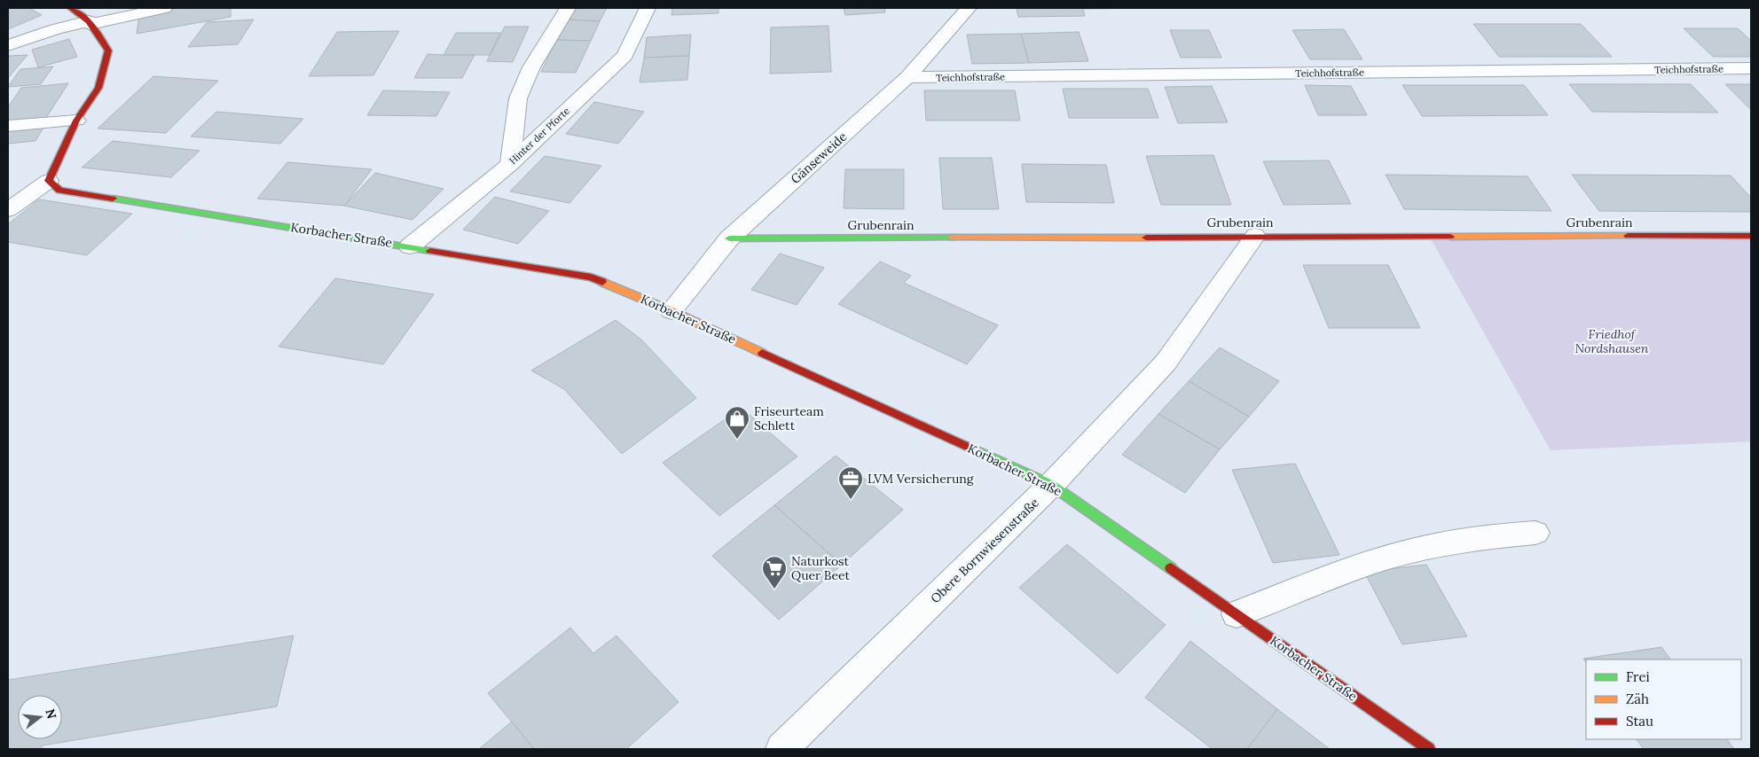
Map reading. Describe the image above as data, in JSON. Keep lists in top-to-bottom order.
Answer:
{
  "streets": {
    "street": [
      "Teichhofstraße",
      "Hinter der Pforte",
      "Gänseweide",
      "Grubenrain",
      "Korbacher Straße",
      "Obere Bornwiesenstraße"
    ]
  },
  "crossings": [
    ["Teichhofstraße", "Gänseweide"],
    ["Hinter der Pforte", "Korbacher Straße"],
    ["Gänseweide", "Grubenrain"],
    ["Gänseweide", "Korbacher Straße"],
    ["Grubenrain", "Obere Bornwiesenstraße"],
    ["Korbacher Straße", "Obere Bornwiesenstraße"]
  ],
  "parks": ["Friedhof Nordshausen"],
  "places": {
    "shop": ["Friseurteam Schlett"],
    "office": ["LVM Versicherung"],
    "supermarket": ["Naturkost Quer Beet"]
  },
  "legend": ["Frei", "Zäh", "Stau"],
  "north": "right"
}
